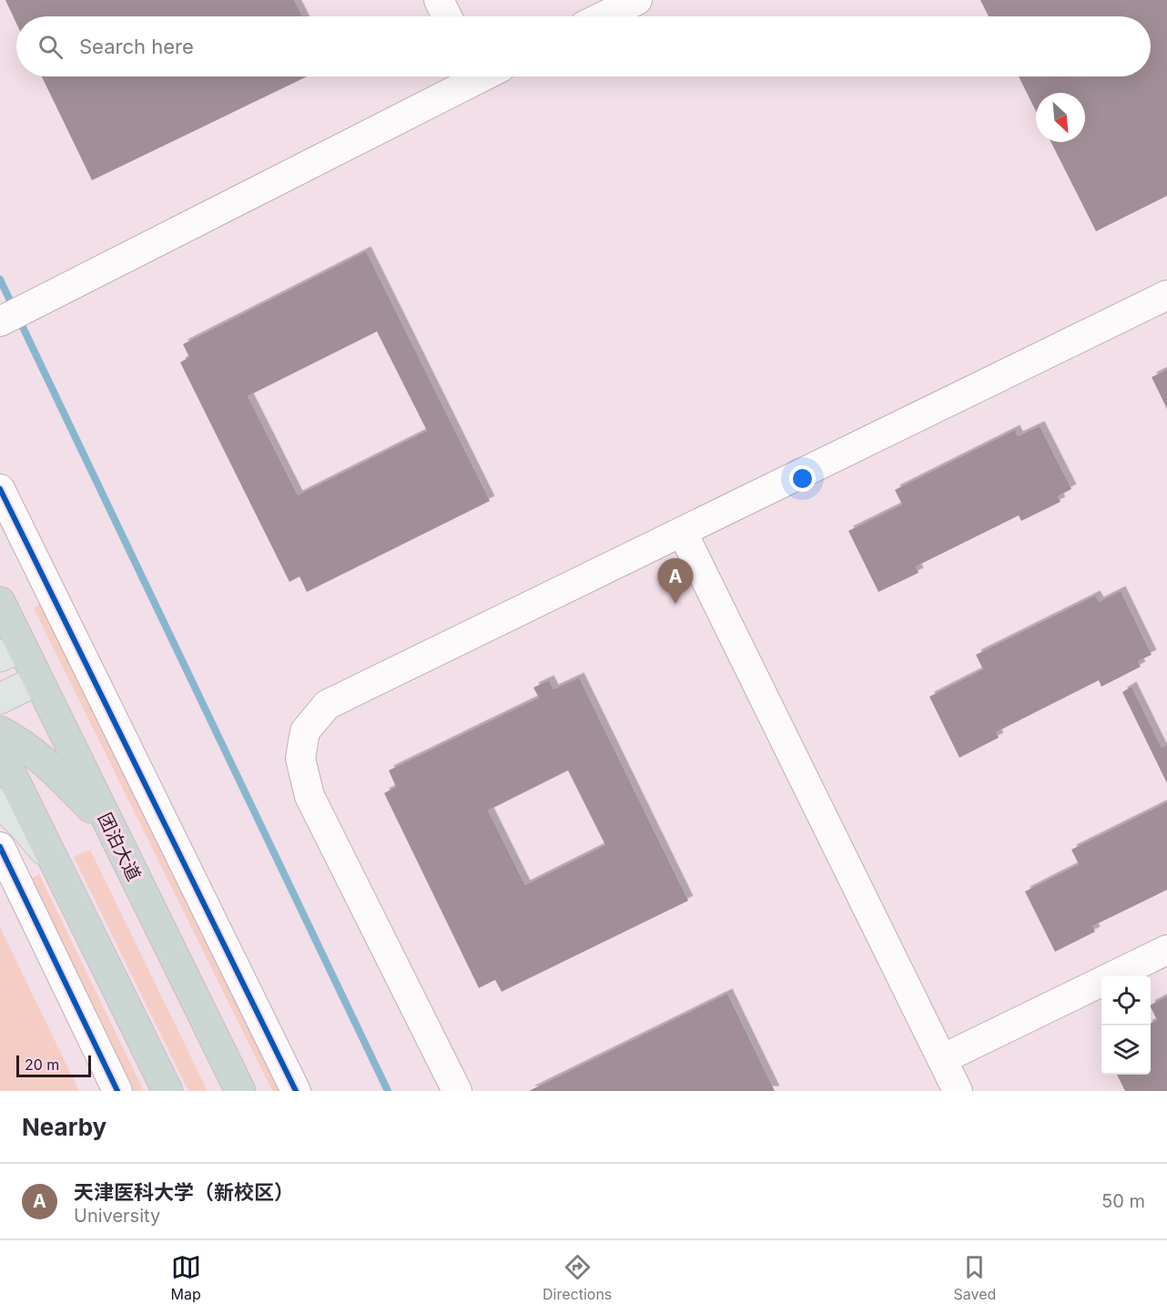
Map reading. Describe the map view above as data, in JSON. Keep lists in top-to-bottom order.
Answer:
{
  "streets": {
    "highway": ["团泊大道"]
  },
  "scale_bar": "20 m",
  "north": "bottom right",
  "page": {
    "search": "Search here",
    "pins": "A",
    "scale": "20 m",
    "heading": "Nearby",
    "list": [
      {
        "mark": "A",
        "name": "天津医科大学（新校区）",
        "note": "University",
        "value": "50 m"
      }
    ],
    "nav": ["Map", "Directions", "Saved"]
  }
}
